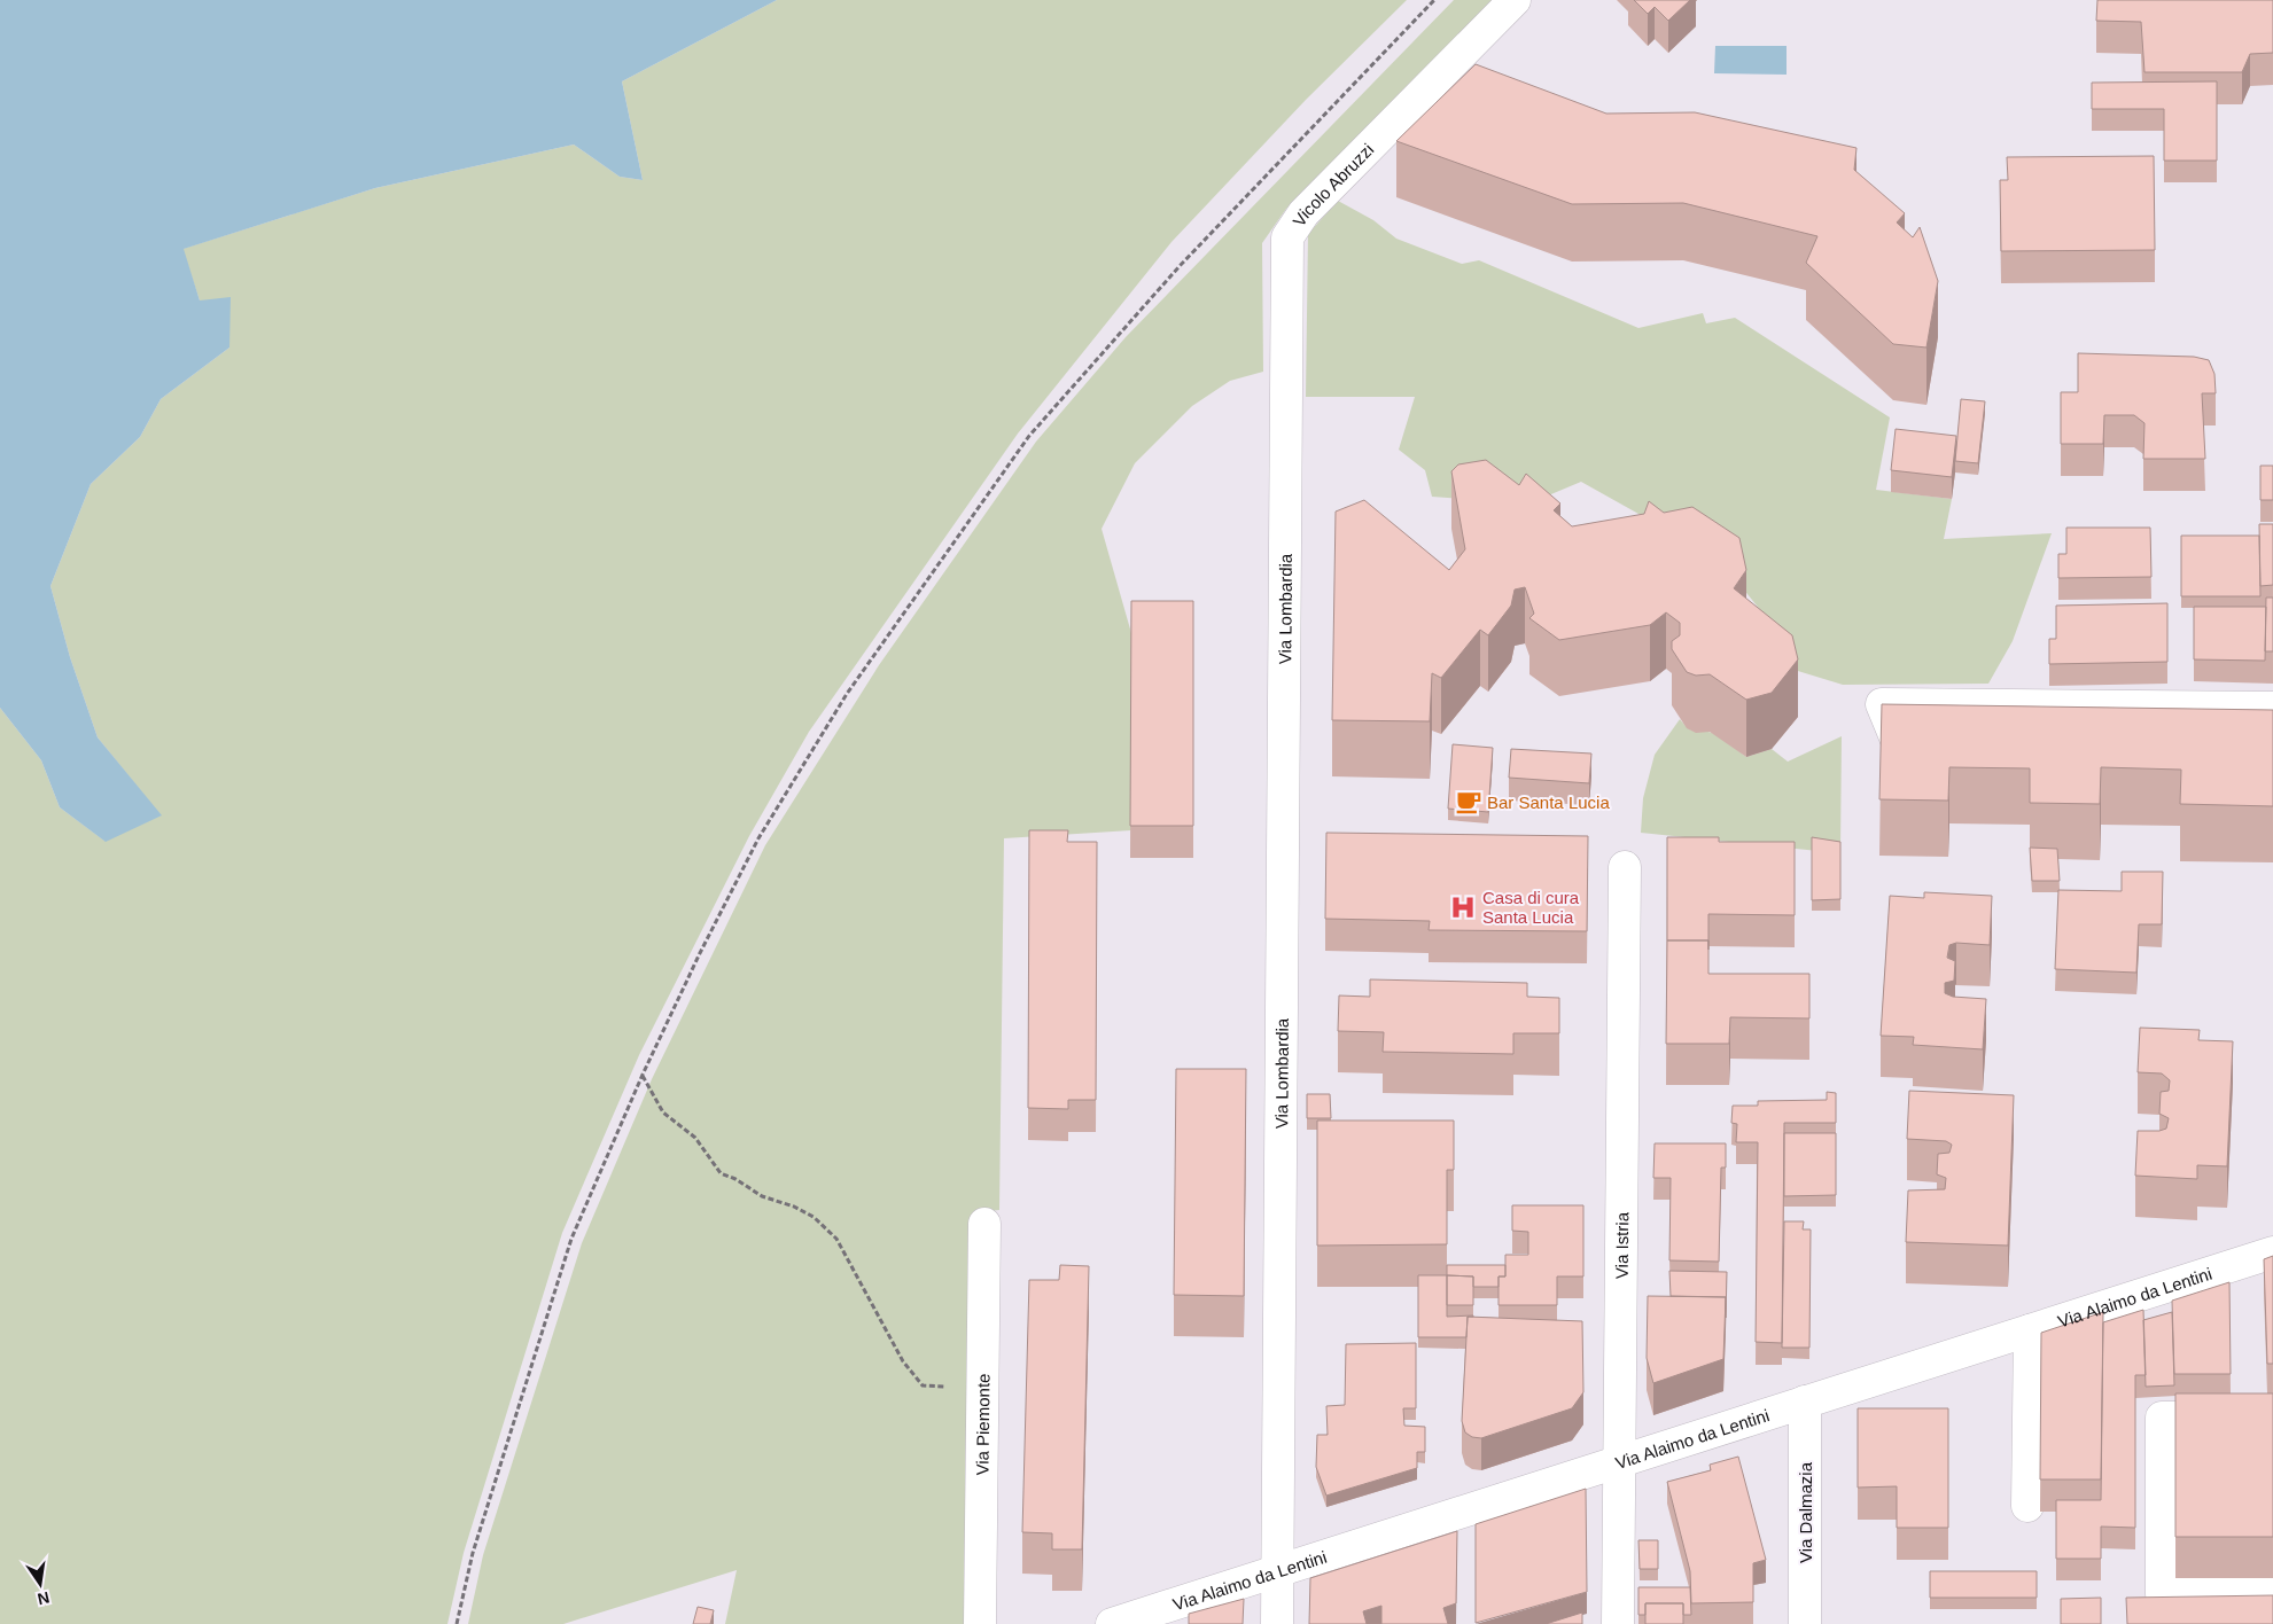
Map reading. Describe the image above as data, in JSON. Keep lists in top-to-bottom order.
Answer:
{
  "streets": {
    "street": [
      "Vicolo Abruzzi",
      "Via Lombardia",
      "Via Istria",
      "Via Alaimo da Lentini",
      "Via Piemonte",
      "Via Dalmazia"
    ]
  },
  "crossings": [
    ["Vicolo Abruzzi", "Via Lombardia"],
    ["Via Lombardia", "Via Alaimo da Lentini"],
    ["Via Istria", "Via Alaimo da Lentini"],
    ["Via Alaimo da Lentini", "Via Dalmazia"]
  ],
  "places": {
    "cafe": ["Bar Santa Lucia"],
    "hospital": ["Casa di cura Santa Lucia"]
  },
  "north": "bottom"
}
